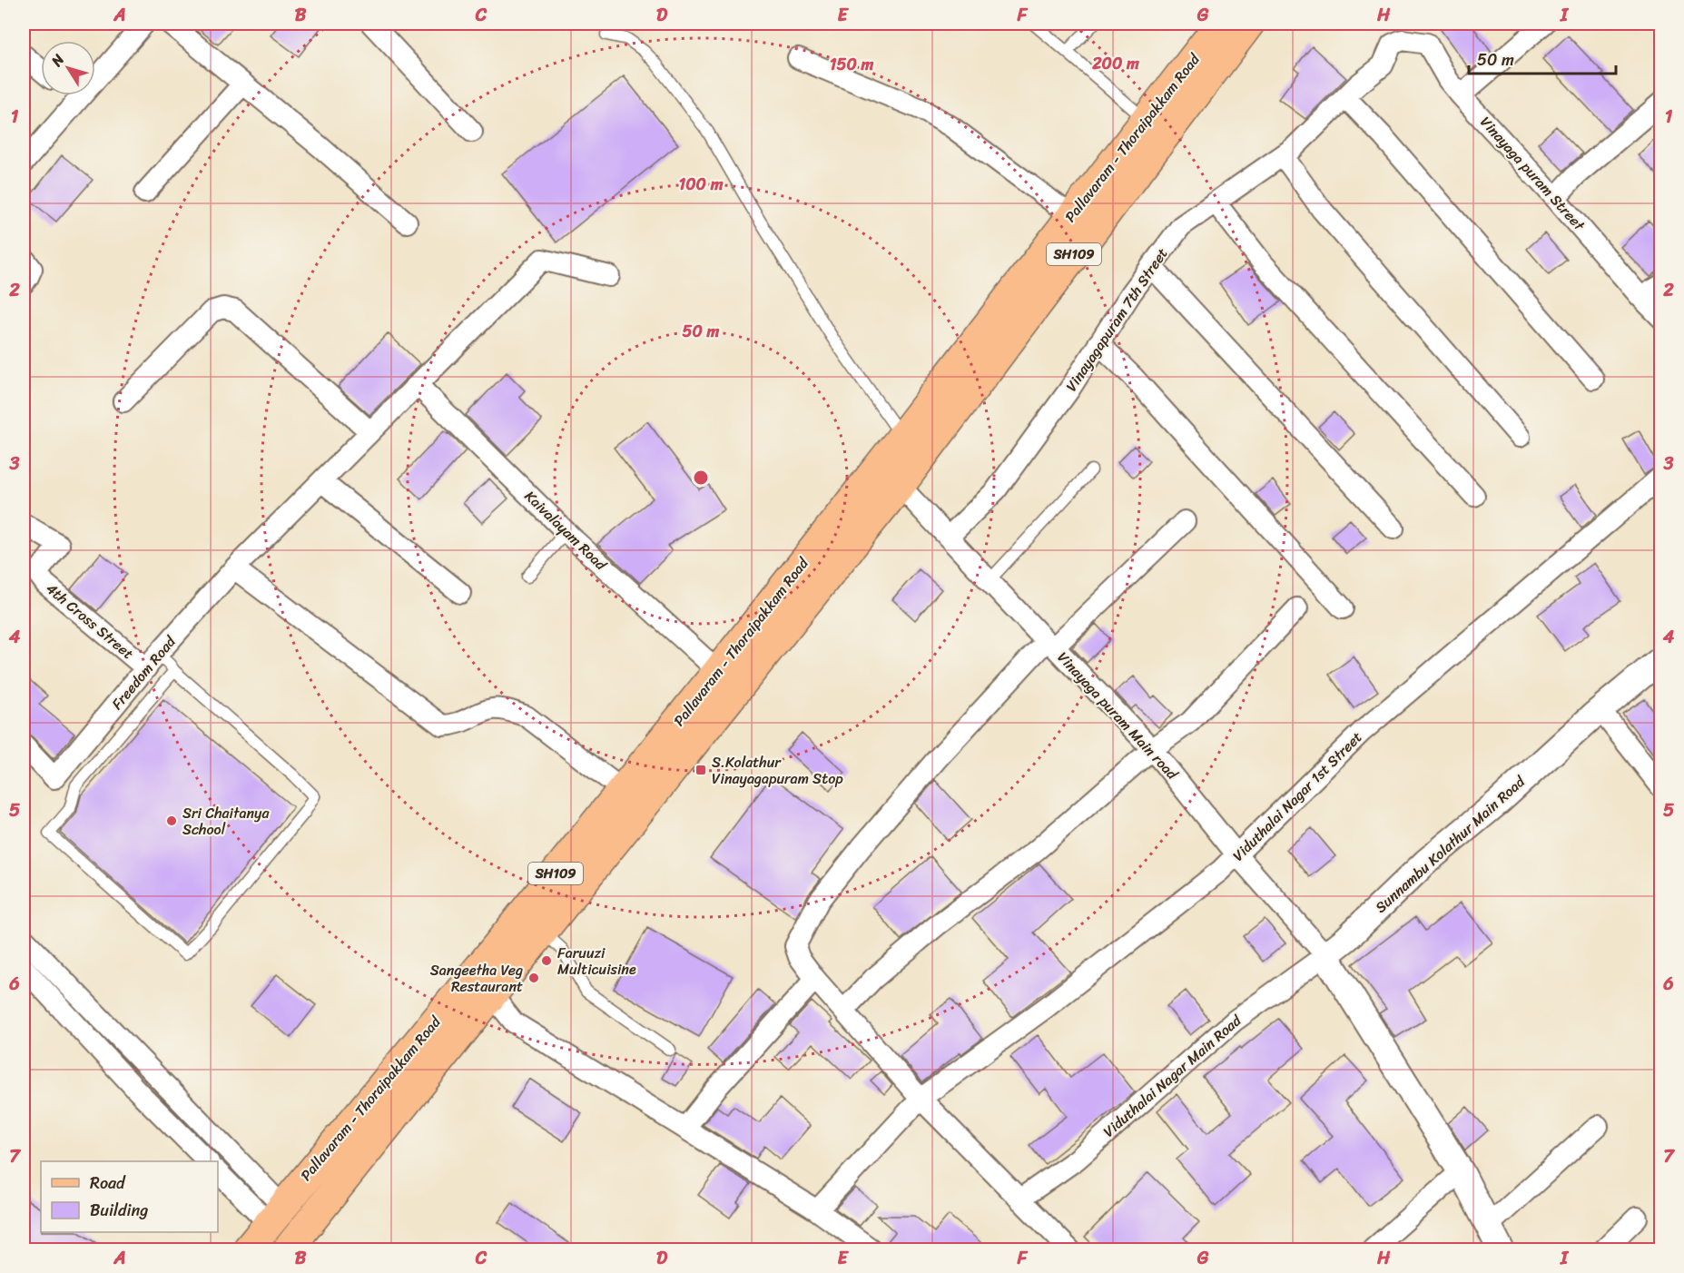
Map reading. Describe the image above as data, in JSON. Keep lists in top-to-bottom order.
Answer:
{
  "streets": {
    "main road": ["Pallavaram - Thoraipakkam Road", "SH109"],
    "street": [
      "Vinayaga puram Street",
      "Vinayagapuram 7th Street",
      "Kaivalayam Road",
      "4th Cross Street",
      "Freedom Road",
      "Vinayaga puram Main road",
      "Viduthalai Nagar 1st Street",
      "Sunnambu Kolathur Main Road",
      "Viduthalai Nagar Main Road"
    ]
  },
  "crossings": [
    ["Pallavaram - Thoraipakkam Road", "Kaivalayam Road"],
    ["Pallavaram - Thoraipakkam Road", "Vinayaga puram Main road"],
    ["Vinayaga puram Street", "Vinayagapuram 7th Street"],
    ["Vinayagapuram 7th Street", "Vinayaga puram Main road"],
    ["Kaivalayam Road", "Freedom Road"],
    ["4th Cross Street", "Freedom Road"],
    ["Vinayaga puram Main road", "Viduthalai Nagar 1st Street"],
    ["Vinayaga puram Main road", "Sunnambu Kolathur Main Road"],
    ["Vinayaga puram Main road", "Viduthalai Nagar Main Road"],
    ["Sunnambu Kolathur Main Road", "Viduthalai Nagar Main Road"]
  ],
  "places": {
    "transit": ["S.Kolathur Vinayagapuram Stop"],
    "other": ["Sri Chaitanya School", "Faruuzi Multicuisine", "Sangeetha Veg Restaurant"]
  },
  "legend": ["Road", "Building"],
  "scale_bar": "50 m",
  "north": "top left",
  "grid": {
    "columns": [
      "A",
      "B",
      "C",
      "D",
      "E",
      "F",
      "G",
      "H",
      "I"
    ],
    "rows": [
      "1",
      "2",
      "3",
      "4",
      "5",
      "6",
      "7"
    ]
  },
  "rings": [
    "200 m",
    "150 m",
    "100 m",
    "50 m"
  ]
}
